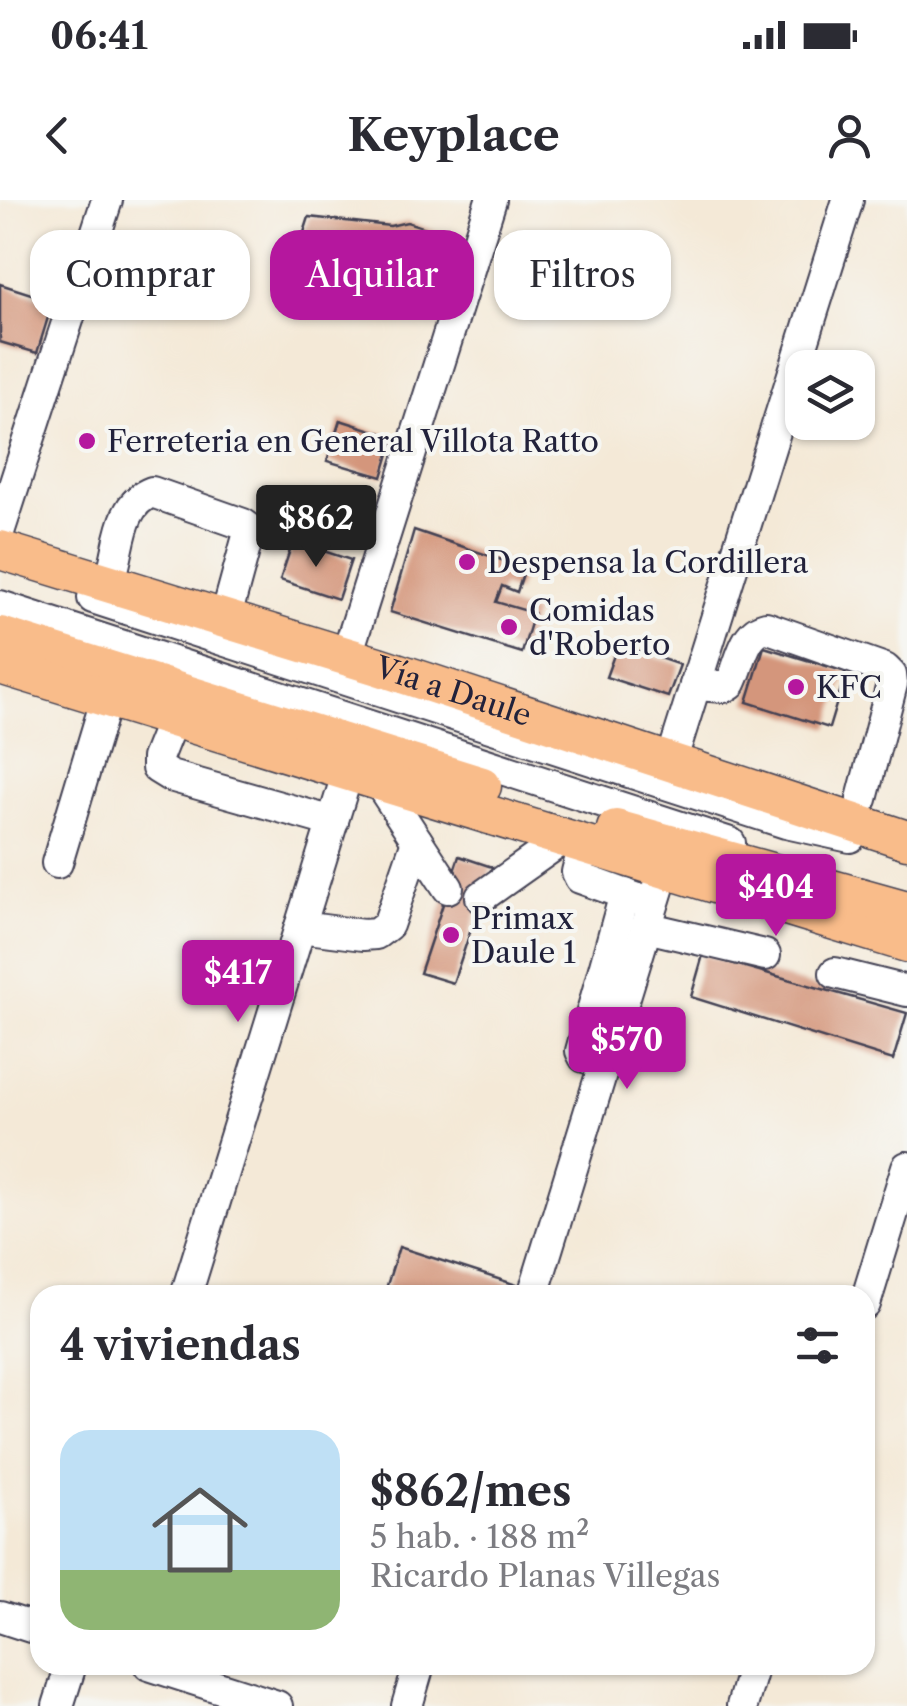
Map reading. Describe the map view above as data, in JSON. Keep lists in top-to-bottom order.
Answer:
{
  "streets": {
    "main road": ["Vía a Daule"]
  },
  "places": [
    "Ferreteria en General Villota Ratto",
    "Despensa la Cordillera",
    "Comidas d'Roberto",
    "KFC",
    "Primax Daule 1"
  ],
  "page": {
    "status": "06:41",
    "header": "Keyplace",
    "chip": ["Comprar", "Alquilar", "Filtros"],
    "price": [
      "$862",
      "$404",
      "$417",
      "$570"
    ],
    "heading": "4 viviendas",
    "list": [
      {
        "name": "$862/mes",
        "note": "5 hab. · 188 m² · Ricardo Planas Villegas"
      }
    ]
  }
}
